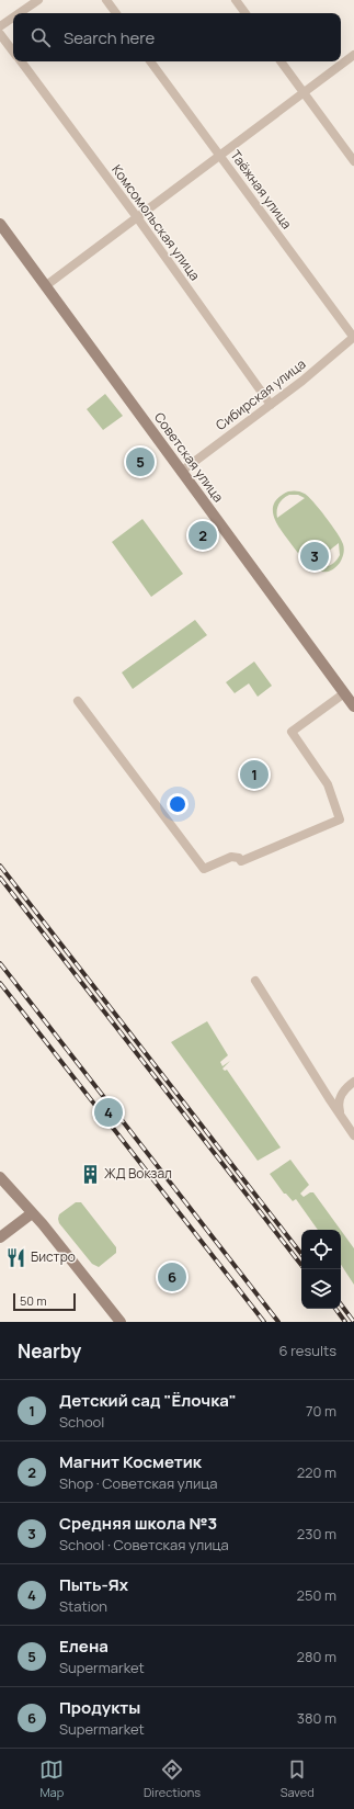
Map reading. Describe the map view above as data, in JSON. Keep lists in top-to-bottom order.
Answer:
{
  "streets": {
    "street": [
      "Таёжная улица",
      "Комсомольская улица",
      "Сибирская улица",
      "Советская улица"
    ]
  },
  "crossings": [
    ["Таёжная улица", "Сибирская улица"],
    ["Комсомольская улица", "Сибирская улица"],
    ["Сибирская улица", "Советская улица"]
  ],
  "places": {
    "building": ["ЖД Вокзал"],
    "restaurant": ["Бистро"]
  },
  "scale_bar": "50 m",
  "page": {
    "search": "Search here",
    "pins": [
      "5",
      "2",
      "3",
      "1",
      "4",
      "6"
    ],
    "scale": "50 m",
    "heading": ["Nearby", "6 results"],
    "list": [
      {
        "mark": "1",
        "name": "Детский сад \"Ёлочка\"",
        "note": "School",
        "value": "70 m"
      },
      {
        "mark": "2",
        "name": "Магнит Косметик",
        "note": "Shop · Советская улица",
        "value": "220 m"
      },
      {
        "mark": "3",
        "name": "Средняя школа №3",
        "note": "School · Советская улица",
        "value": "230 m"
      },
      {
        "mark": "4",
        "name": "Пыть-Ях",
        "note": "Station",
        "value": "250 m"
      },
      {
        "mark": "5",
        "name": "Елена",
        "note": "Supermarket",
        "value": "280 m"
      },
      {
        "mark": "6",
        "name": "Продукты",
        "note": "Supermarket",
        "value": "380 m"
      }
    ],
    "nav": ["Map", "Directions", "Saved"]
  }
}
